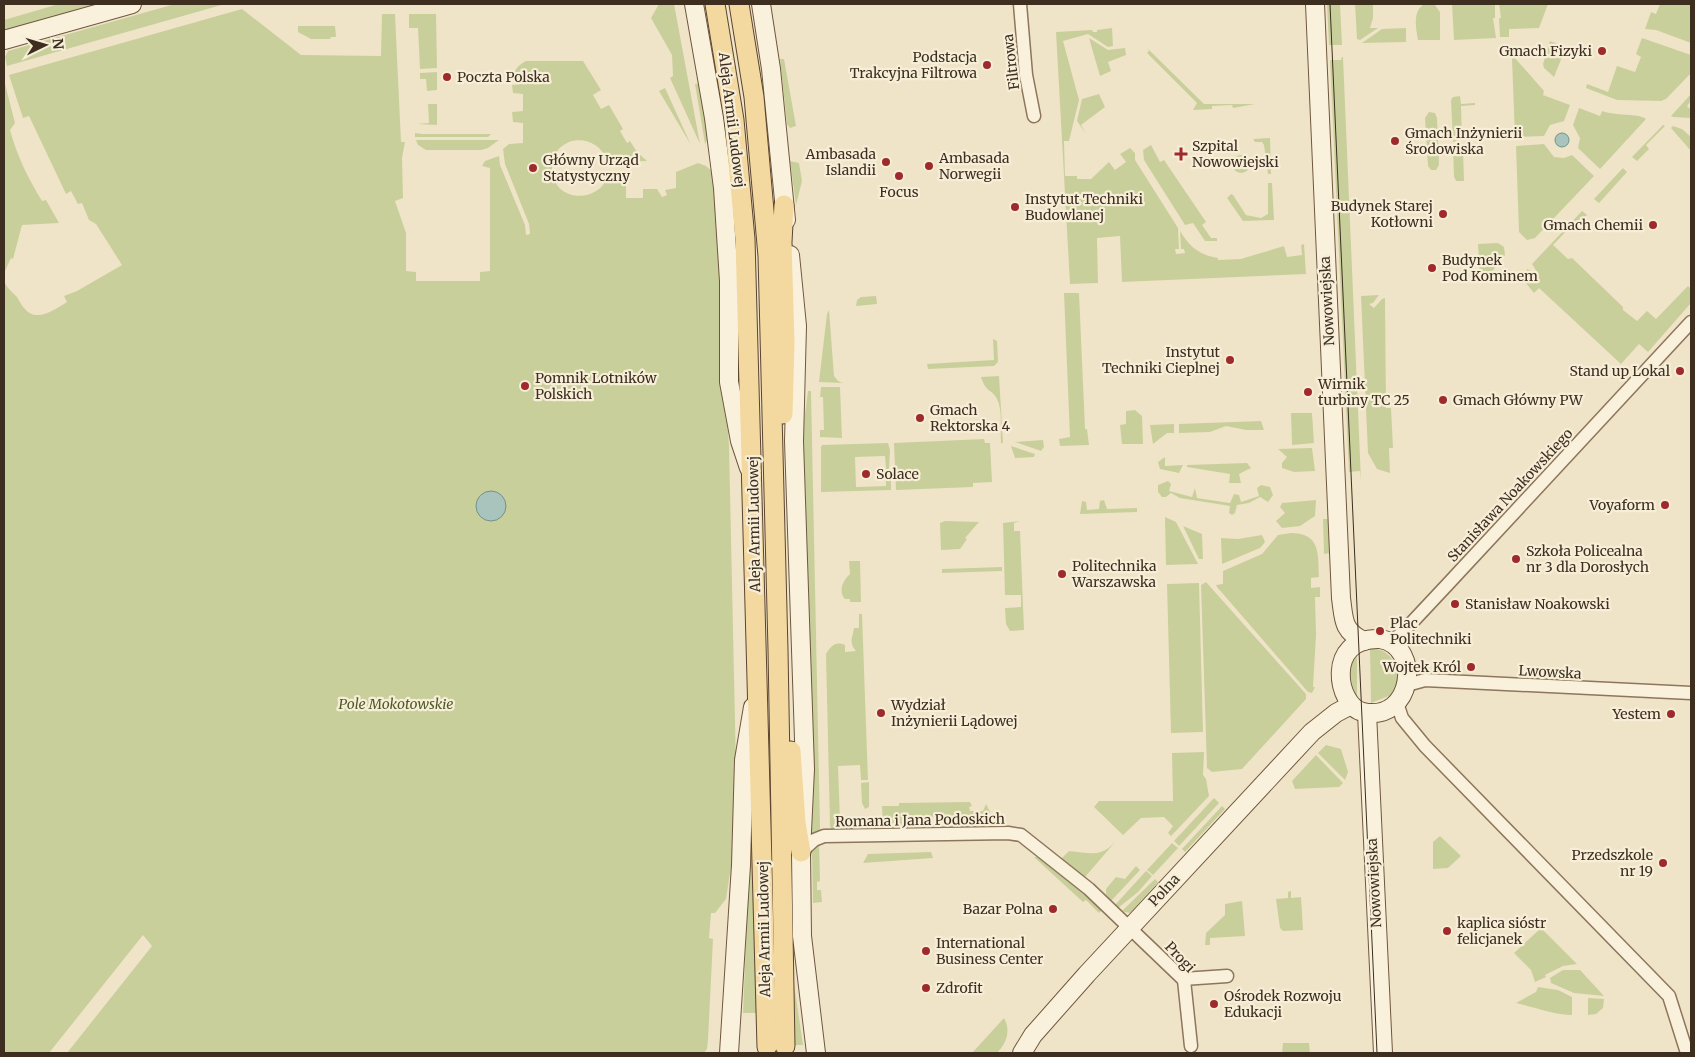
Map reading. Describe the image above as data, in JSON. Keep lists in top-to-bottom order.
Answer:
{
  "streets": {
    "main road": ["Aleja Armii Ludowej", "Nowowiejska", "Polna"],
    "street": [
      "Filtrowa",
      "Stanisława Noakowskiego",
      "Lwowska",
      "Romana i Jana Podoskich",
      "Progi"
    ]
  },
  "crossings": [
    ["Nowowiejska", "Stanisława Noakowskiego"],
    ["Nowowiejska", "Lwowska"],
    ["Nowowiejska", "Polna"],
    ["Stanisława Noakowskiego", "Lwowska"],
    ["Stanisława Noakowskiego", "Polna"],
    ["Lwowska", "Polna"],
    ["Romana i Jana Podoskich", "Polna"],
    ["Romana i Jana Podoskich", "Progi"],
    ["Polna", "Progi"]
  ],
  "parks": ["Pole Mokotowskie"],
  "places": {
    "other": [
      "Gmach Fizyki",
      "Podstacja Trakcyjna Filtrowa",
      "Poczta Polska",
      "Gmach Inżynierii Środowiska",
      "Ambasada Islandii",
      "Ambasada Norwegii",
      "Główny Urząd Statystyczny",
      "Focus",
      "Instytut Techniki Budowlanej",
      "Budynek Starej Kotłowni",
      "Gmach Chemii",
      "Budynek Pod Kominem",
      "Instytut Techniki Cieplnej",
      "Stand up Lokal",
      "Pomnik Lotników Polskich",
      "Wirnik turbiny TC 25",
      "Gmach Główny PW",
      "Gmach Rektorska 4",
      "Solace",
      "Voyaform",
      "Szkoła Policealna nr 3 dla Dorosłych",
      "Politechnika Warszawska",
      "Stanisław Noakowski",
      "Plac Politechniki",
      "Wojtek Król",
      "Wydział Inżynierii Lądowej",
      "Yestem",
      "Przedszkole nr 19",
      "Bazar Polna",
      "kaplica sióstr felicjanek",
      "International Business Center",
      "Zdrofit",
      "Ośrodek Rozwoju Edukacji"
    ],
    "health": ["Szpital Nowowiejski"]
  },
  "north": "right"
}
